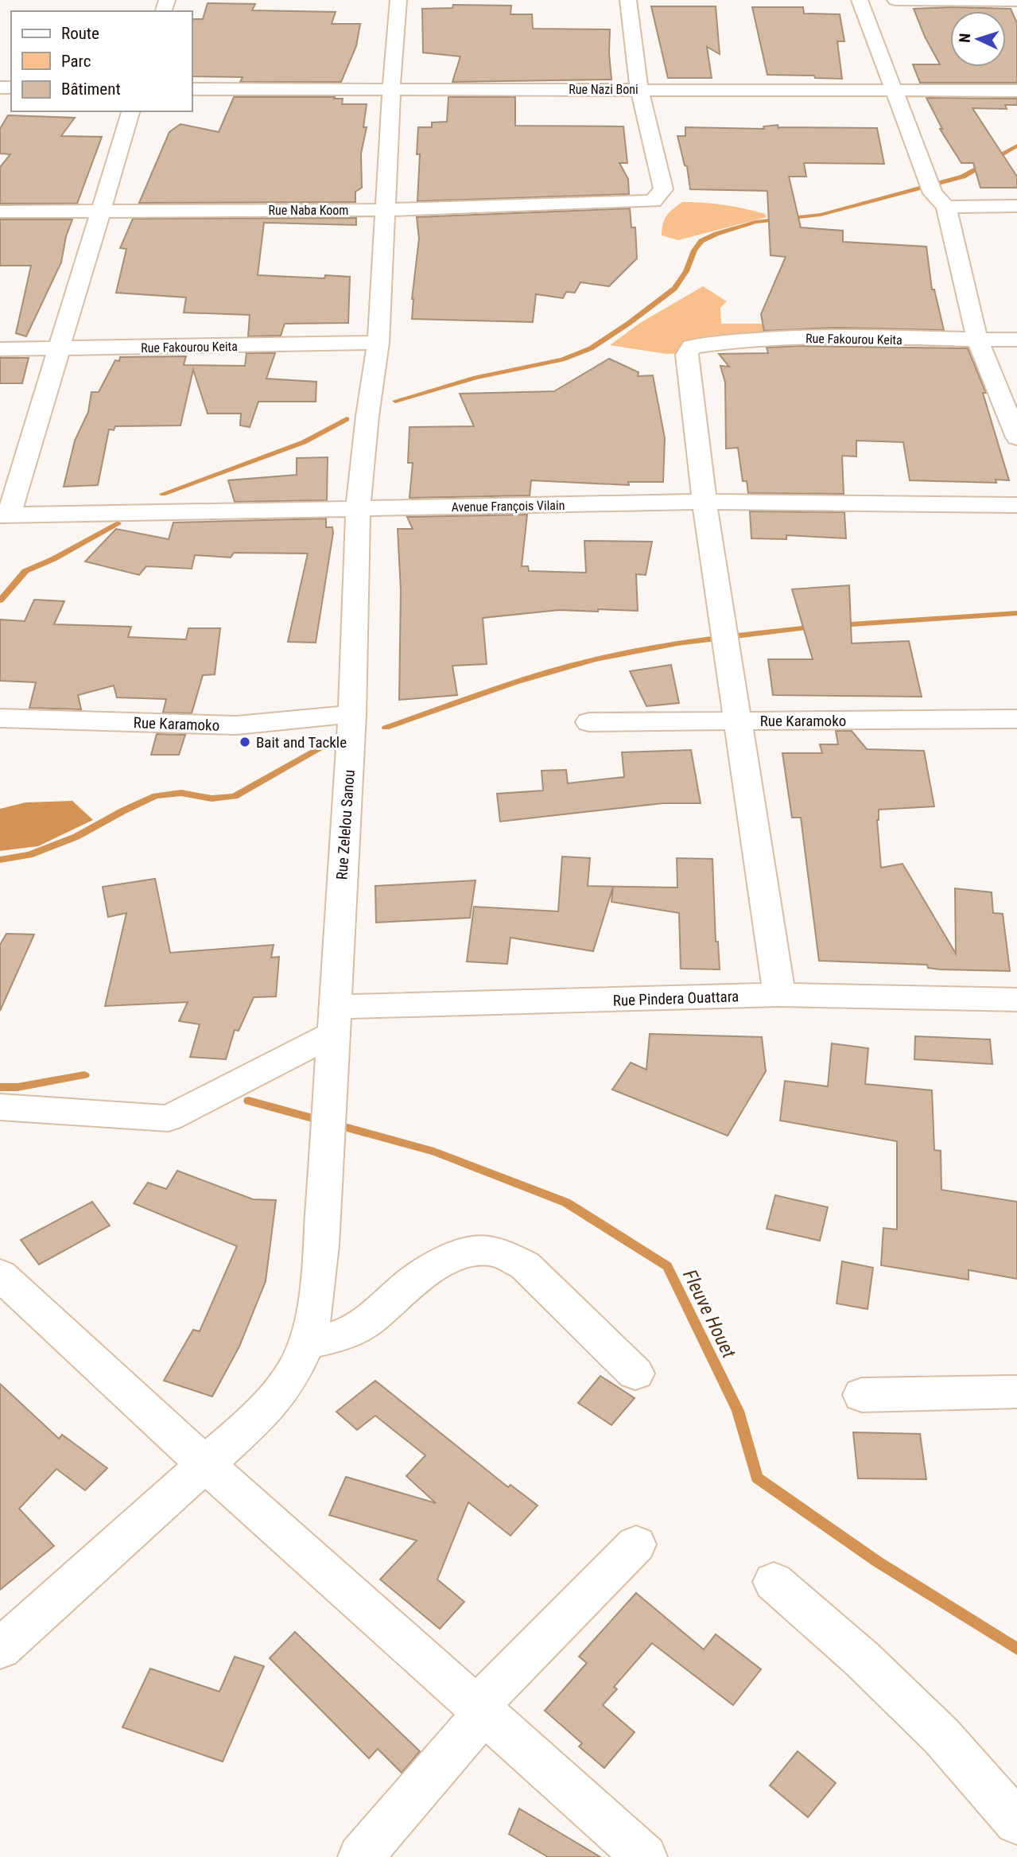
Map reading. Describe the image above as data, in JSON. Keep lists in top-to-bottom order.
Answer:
{
  "streets": {
    "street": [
      "Rue Nazi Boni",
      "Rue Naba Koom",
      "Rue Fakourou Keita",
      "Avenue François Vilain",
      "Rue Karamoko",
      "Rue Zelelou Sanou",
      "Rue Pindera Ouattara"
    ]
  },
  "crossings": [
    ["Rue Nazi Boni", "Rue Naba Koom"],
    ["Rue Nazi Boni", "Rue Zelelou Sanou"],
    ["Rue Naba Koom", "Rue Zelelou Sanou"],
    ["Rue Fakourou Keita", "Avenue François Vilain"],
    ["Rue Fakourou Keita", "Rue Zelelou Sanou"],
    ["Avenue François Vilain", "Rue Zelelou Sanou"],
    ["Rue Karamoko", "Rue Zelelou Sanou"],
    ["Rue Zelelou Sanou", "Rue Pindera Ouattara"]
  ],
  "water": ["Fleuve Houet"],
  "places": ["Bait and Tackle"],
  "legend": ["Route", "Parc", "Bâtiment"],
  "north": "left"
}
